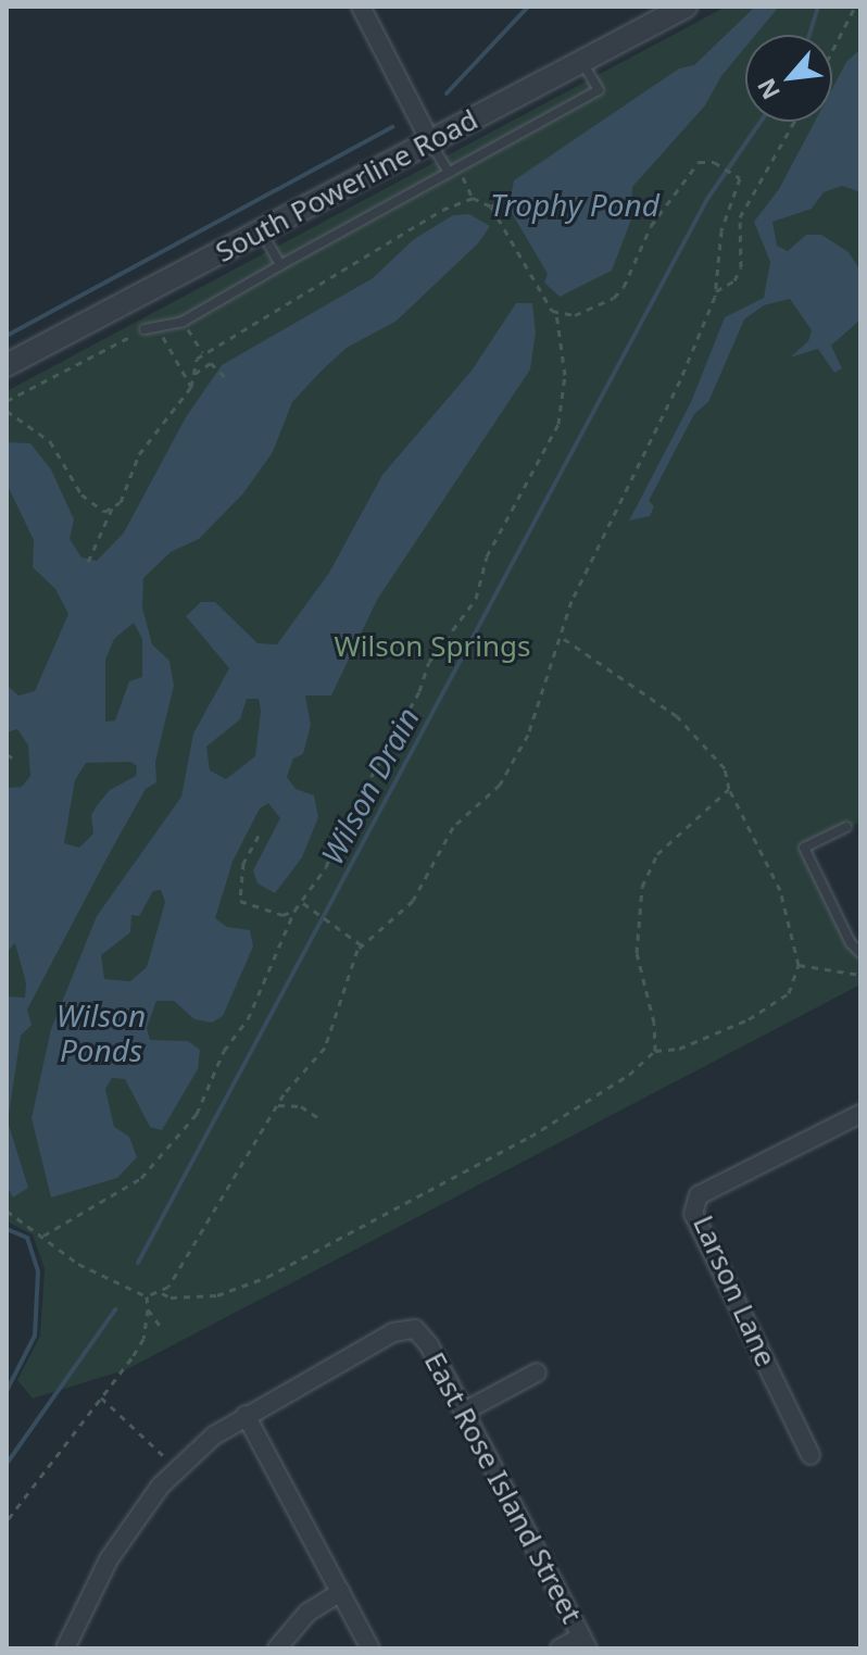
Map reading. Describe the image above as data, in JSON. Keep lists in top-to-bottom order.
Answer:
{
  "streets": {
    "street": ["South Powerline Road", "Larson Lane", "East Rose Island Street"]
  },
  "water": ["Trophy Pond", "Wilson Drain", "Wilson Ponds"],
  "parks": ["Wilson Springs"],
  "north": "bottom left"
}
